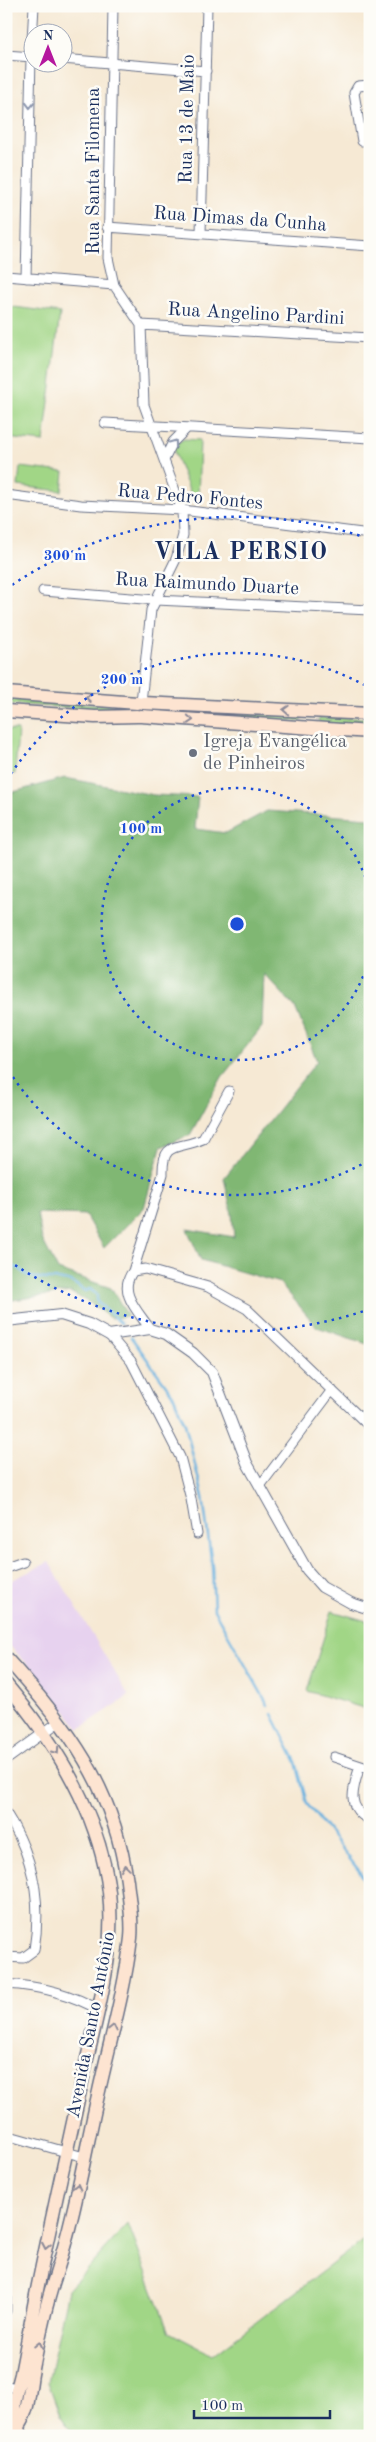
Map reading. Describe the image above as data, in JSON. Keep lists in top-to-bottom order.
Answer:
{
  "streets": {
    "main road": ["Avenida Santo Antônio"],
    "street": [
      "Rua 13 de Maio",
      "Rua Santa Filomena",
      "Rua Dimas da Cunha",
      "Rua Angelino Pardini",
      "Rua Pedro Fontes",
      "Rua Raimundo Duarte"
    ]
  },
  "crossings": [
    ["Rua 13 de Maio", "Rua Dimas da Cunha"],
    ["Rua Santa Filomena", "Rua Dimas da Cunha"],
    ["Rua Santa Filomena", "Rua Angelino Pardini"],
    ["Rua Santa Filomena", "Rua Pedro Fontes"],
    ["Rua Santa Filomena", "Rua Raimundo Duarte"]
  ],
  "districts": ["VILA PERSIO"],
  "places": ["Igreja Evangélica de Pinheiros"],
  "scale_bar": "100 m",
  "north": "top",
  "rings": ["300 m", "200 m", "100 m"]
}
